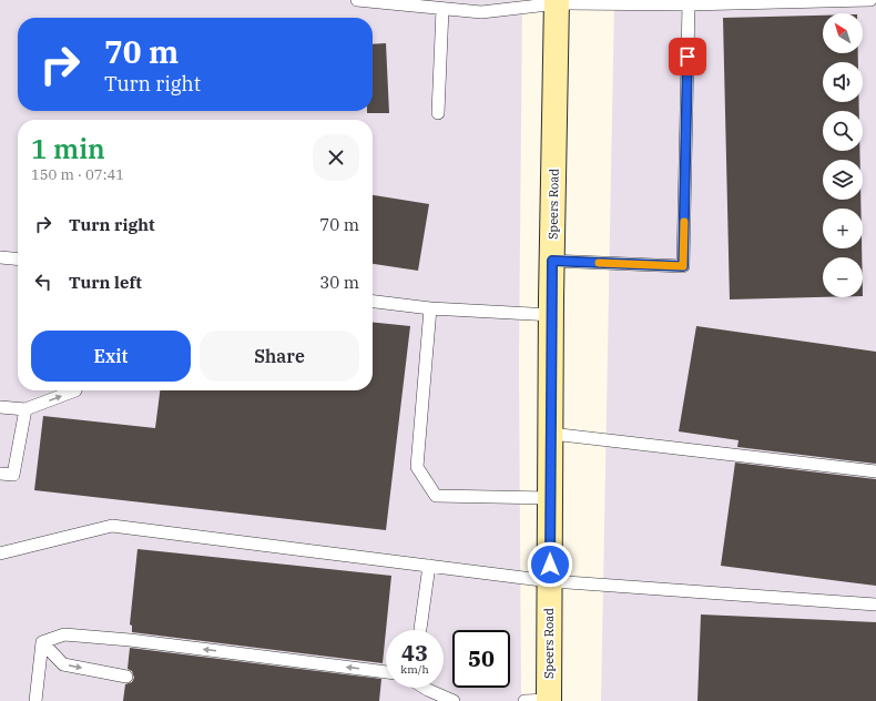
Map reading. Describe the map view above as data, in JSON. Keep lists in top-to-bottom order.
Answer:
{
  "streets": {
    "main road": ["Speers Road"]
  },
  "north": "top left",
  "page": {
    "map_buttons": ["+", "−"],
    "turn": ["70 m", "Turn right"],
    "heading": ["1 min", "150 m · 07:41"],
    "list": [
      {
        "name": "Turn right",
        "value": "70 m"
      },
      {
        "name": "Turn left",
        "value": "30 m"
      }
    ],
    "buttons": ["Exit", "Share"],
    "speed": "43 km/h",
    "limit": "50"
  }
}
